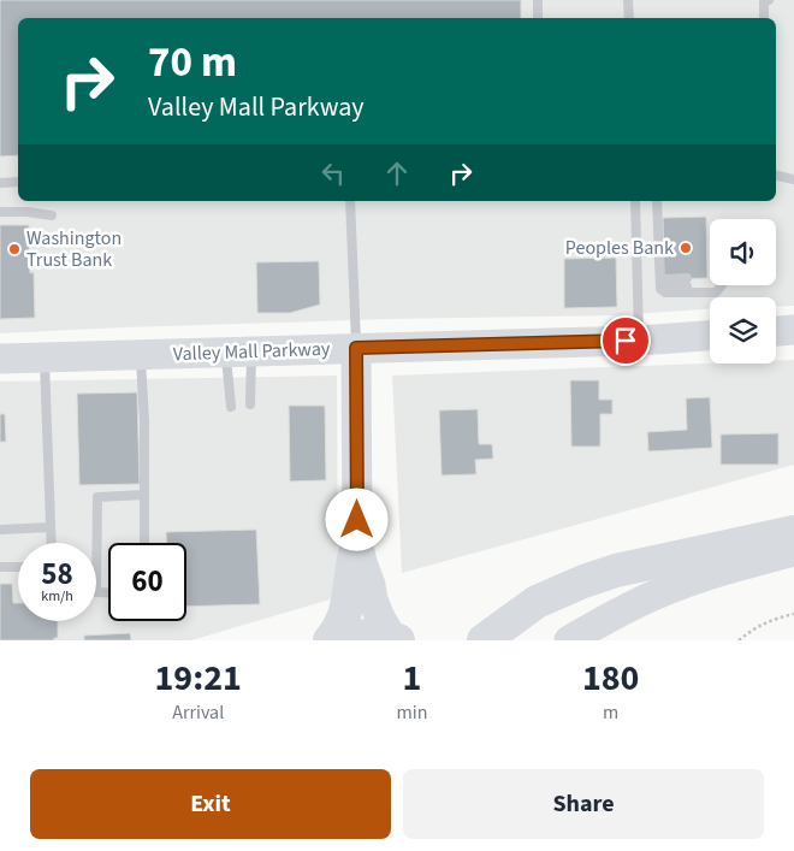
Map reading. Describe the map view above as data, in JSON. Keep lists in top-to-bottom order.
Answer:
{
  "streets": {
    "main road": ["Valley Mall Parkway"]
  },
  "places": ["Peoples Bank", "Washington Trust Bank"],
  "page": {
    "turn": ["70 m", "Valley Mall Parkway"],
    "speed": "58 km/h",
    "limit": "60",
    "eta": [
      "19:21",
      "Arrival",
      "1",
      "min",
      "180",
      "m"
    ],
    "buttons": ["Exit", "Share"]
  }
}
